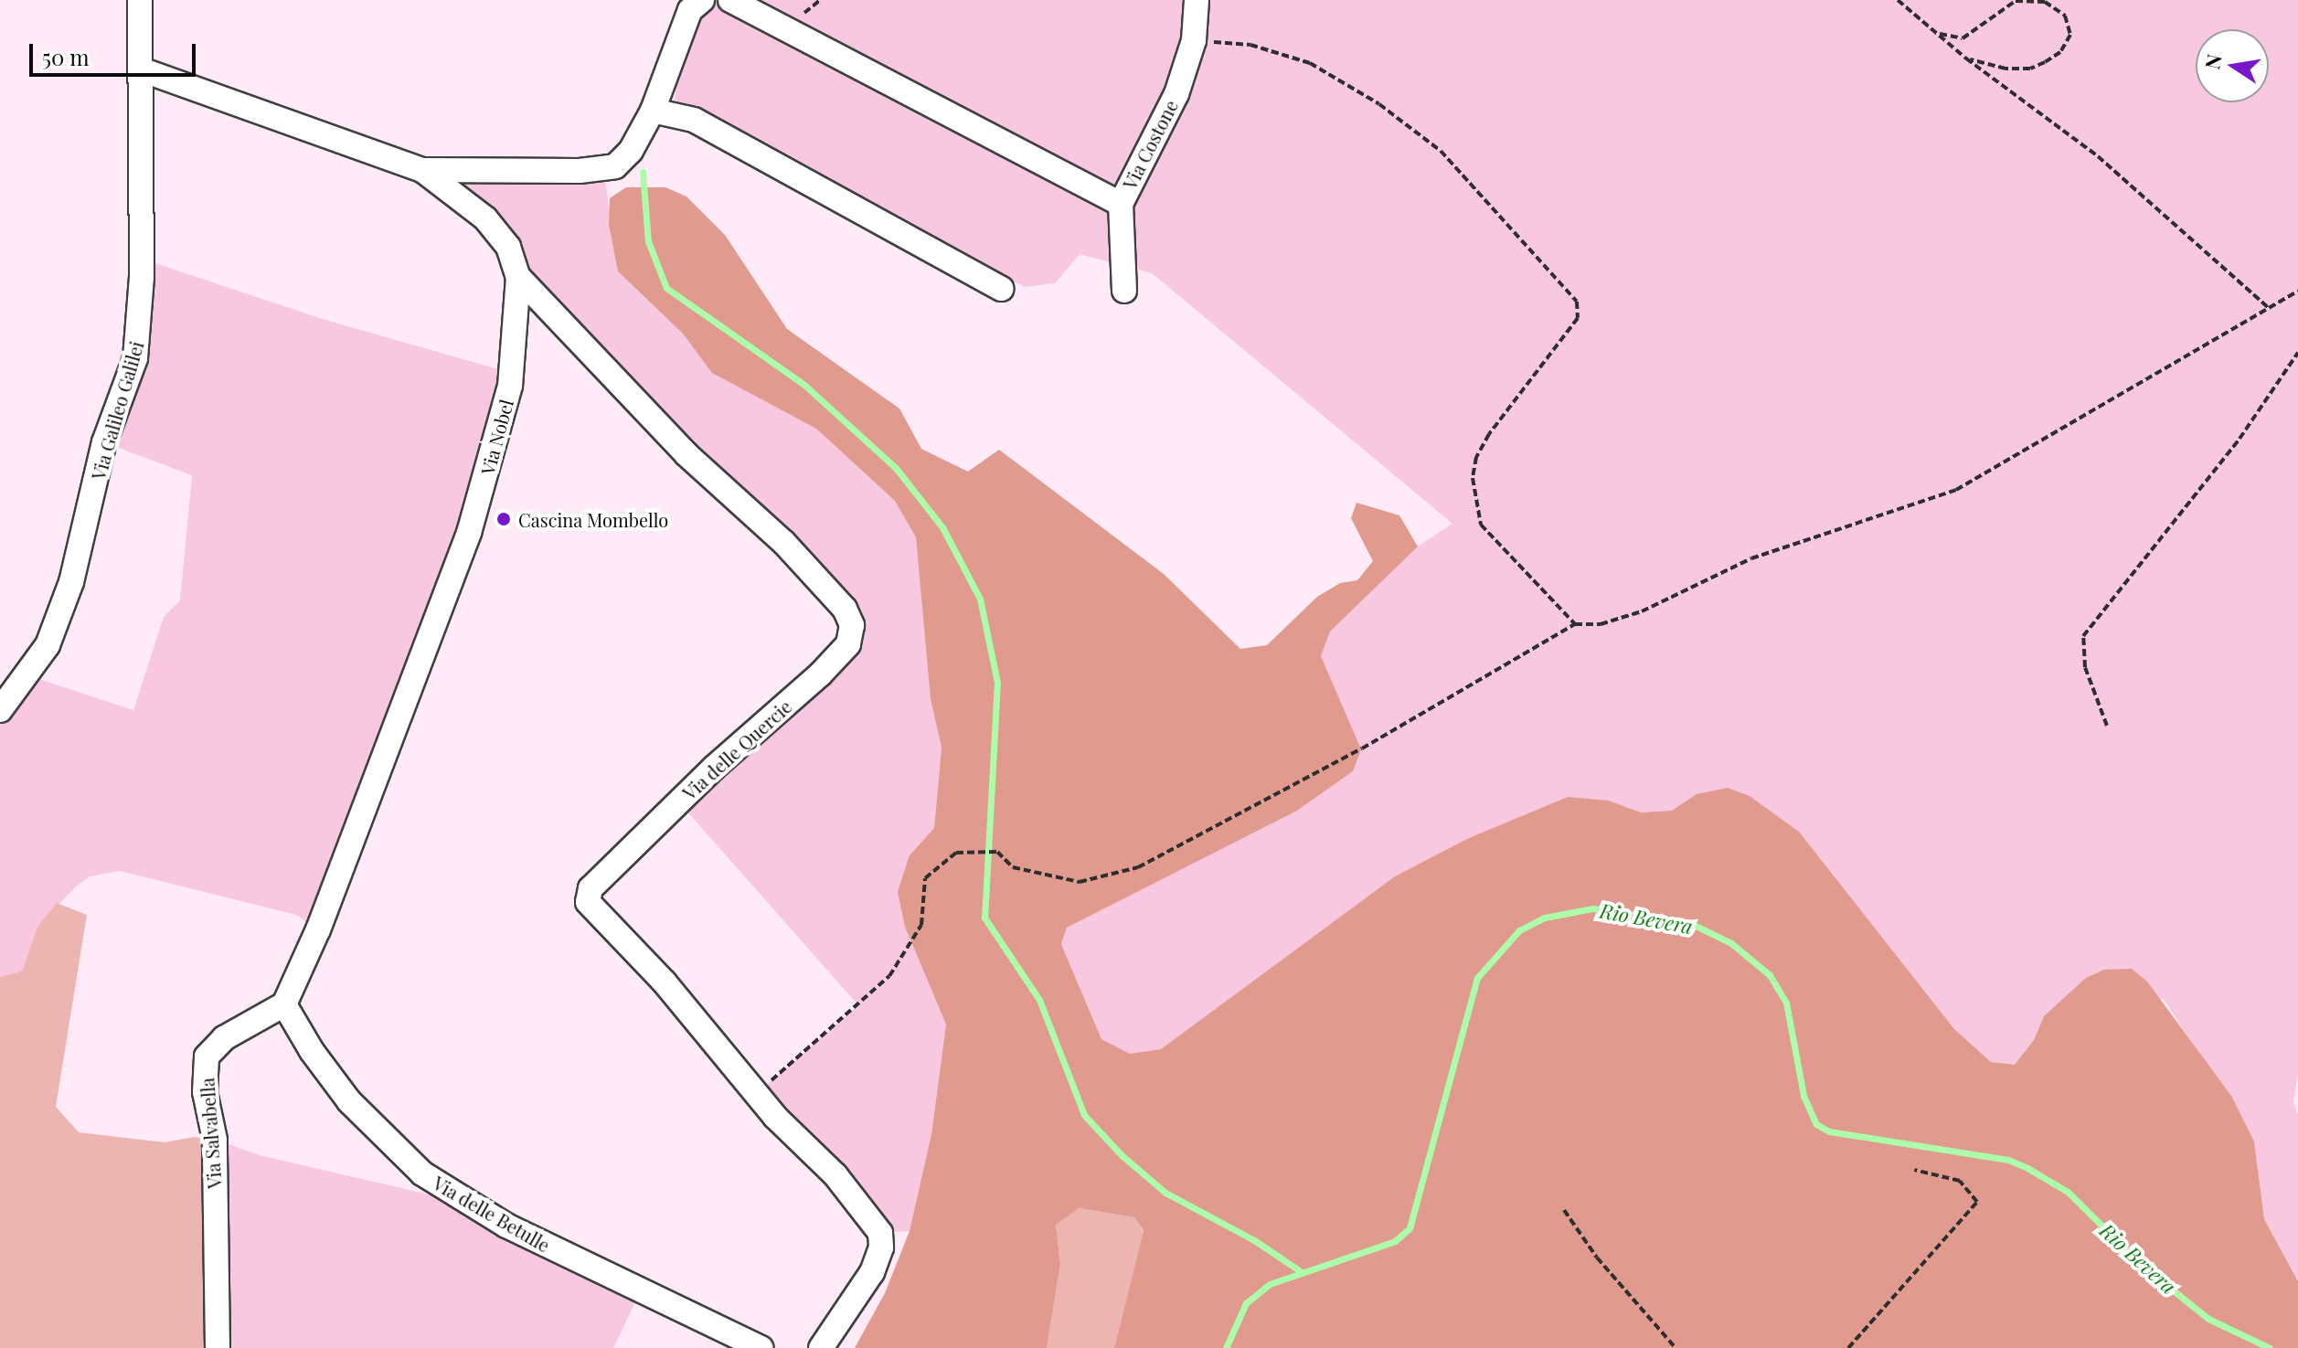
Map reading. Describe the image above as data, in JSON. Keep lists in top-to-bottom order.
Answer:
{
  "streets": {
    "street": [
      "Via Costone",
      "Via Galileo Galilei",
      "Via Nobel",
      "Via delle Quercie",
      "Via Salvabella",
      "Via delle Betulle"
    ]
  },
  "crossings": [
    ["Via Galileo Galilei", "Via Nobel"],
    ["Via Nobel", "Via delle Quercie"],
    ["Via Nobel", "Via Salvabella"],
    ["Via Nobel", "Via delle Betulle"],
    ["Via Salvabella", "Via delle Betulle"]
  ],
  "water": ["Rio Bevera"],
  "places": ["Cascina Mombello"],
  "scale_bar": "50 m",
  "north": "left"
}
